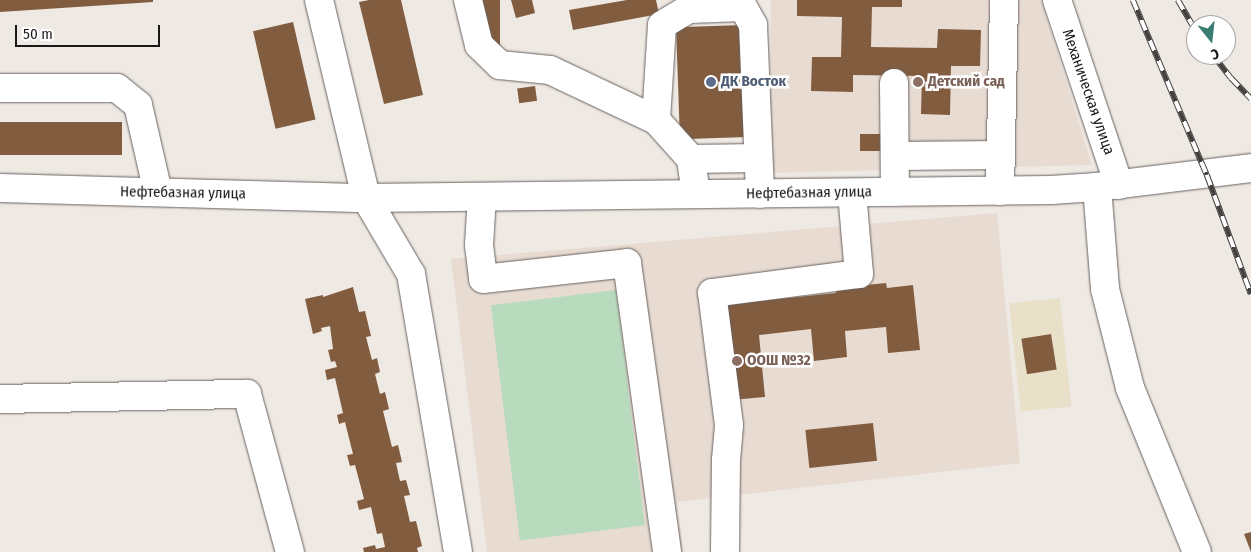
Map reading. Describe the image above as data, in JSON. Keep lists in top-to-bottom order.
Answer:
{
  "streets": {
    "street": ["Механическая улица", "Нефтебазная улица"]
  },
  "crossings": [
    ["Механическая улица", "Нефтебазная улица"]
  ],
  "places": ["ДК Восток", "Детский сад", "ООШ №32"],
  "scale_bar": "50 m",
  "north": "bottom"
}
